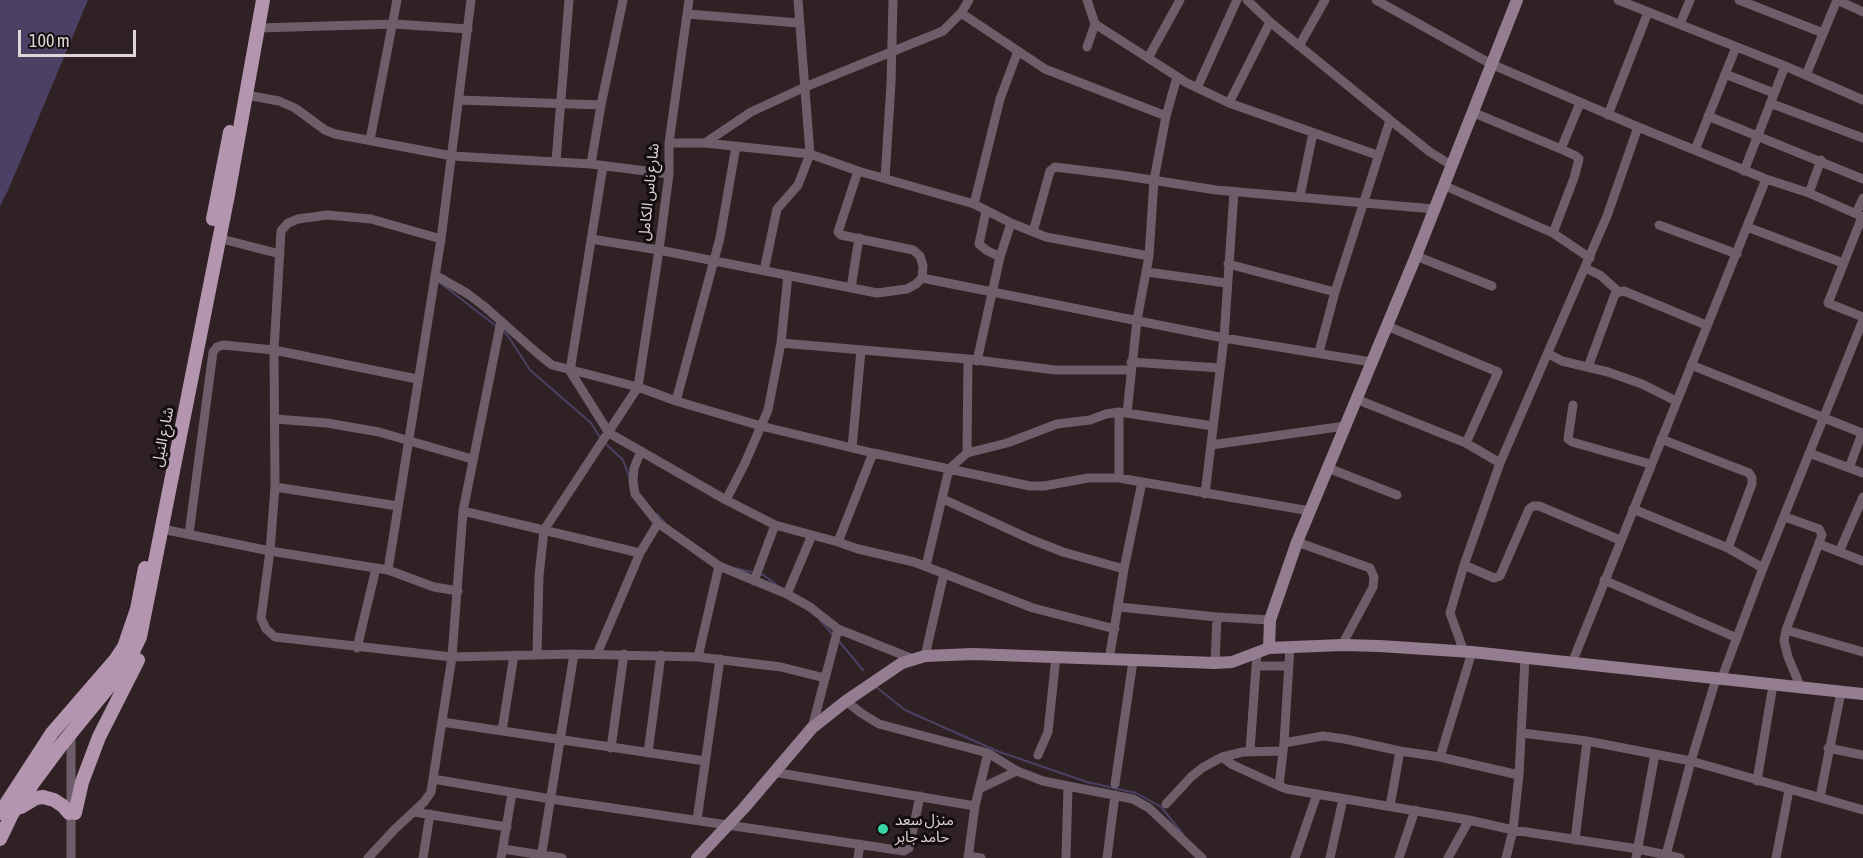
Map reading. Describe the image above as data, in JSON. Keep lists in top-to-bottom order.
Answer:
{
  "streets": {
    "main road": ["شارع النيل"],
    "street": ["شارع ناس الكامل"]
  },
  "places": ["منزل سعد حامد جابر"],
  "scale_bar": "100 m"
}
